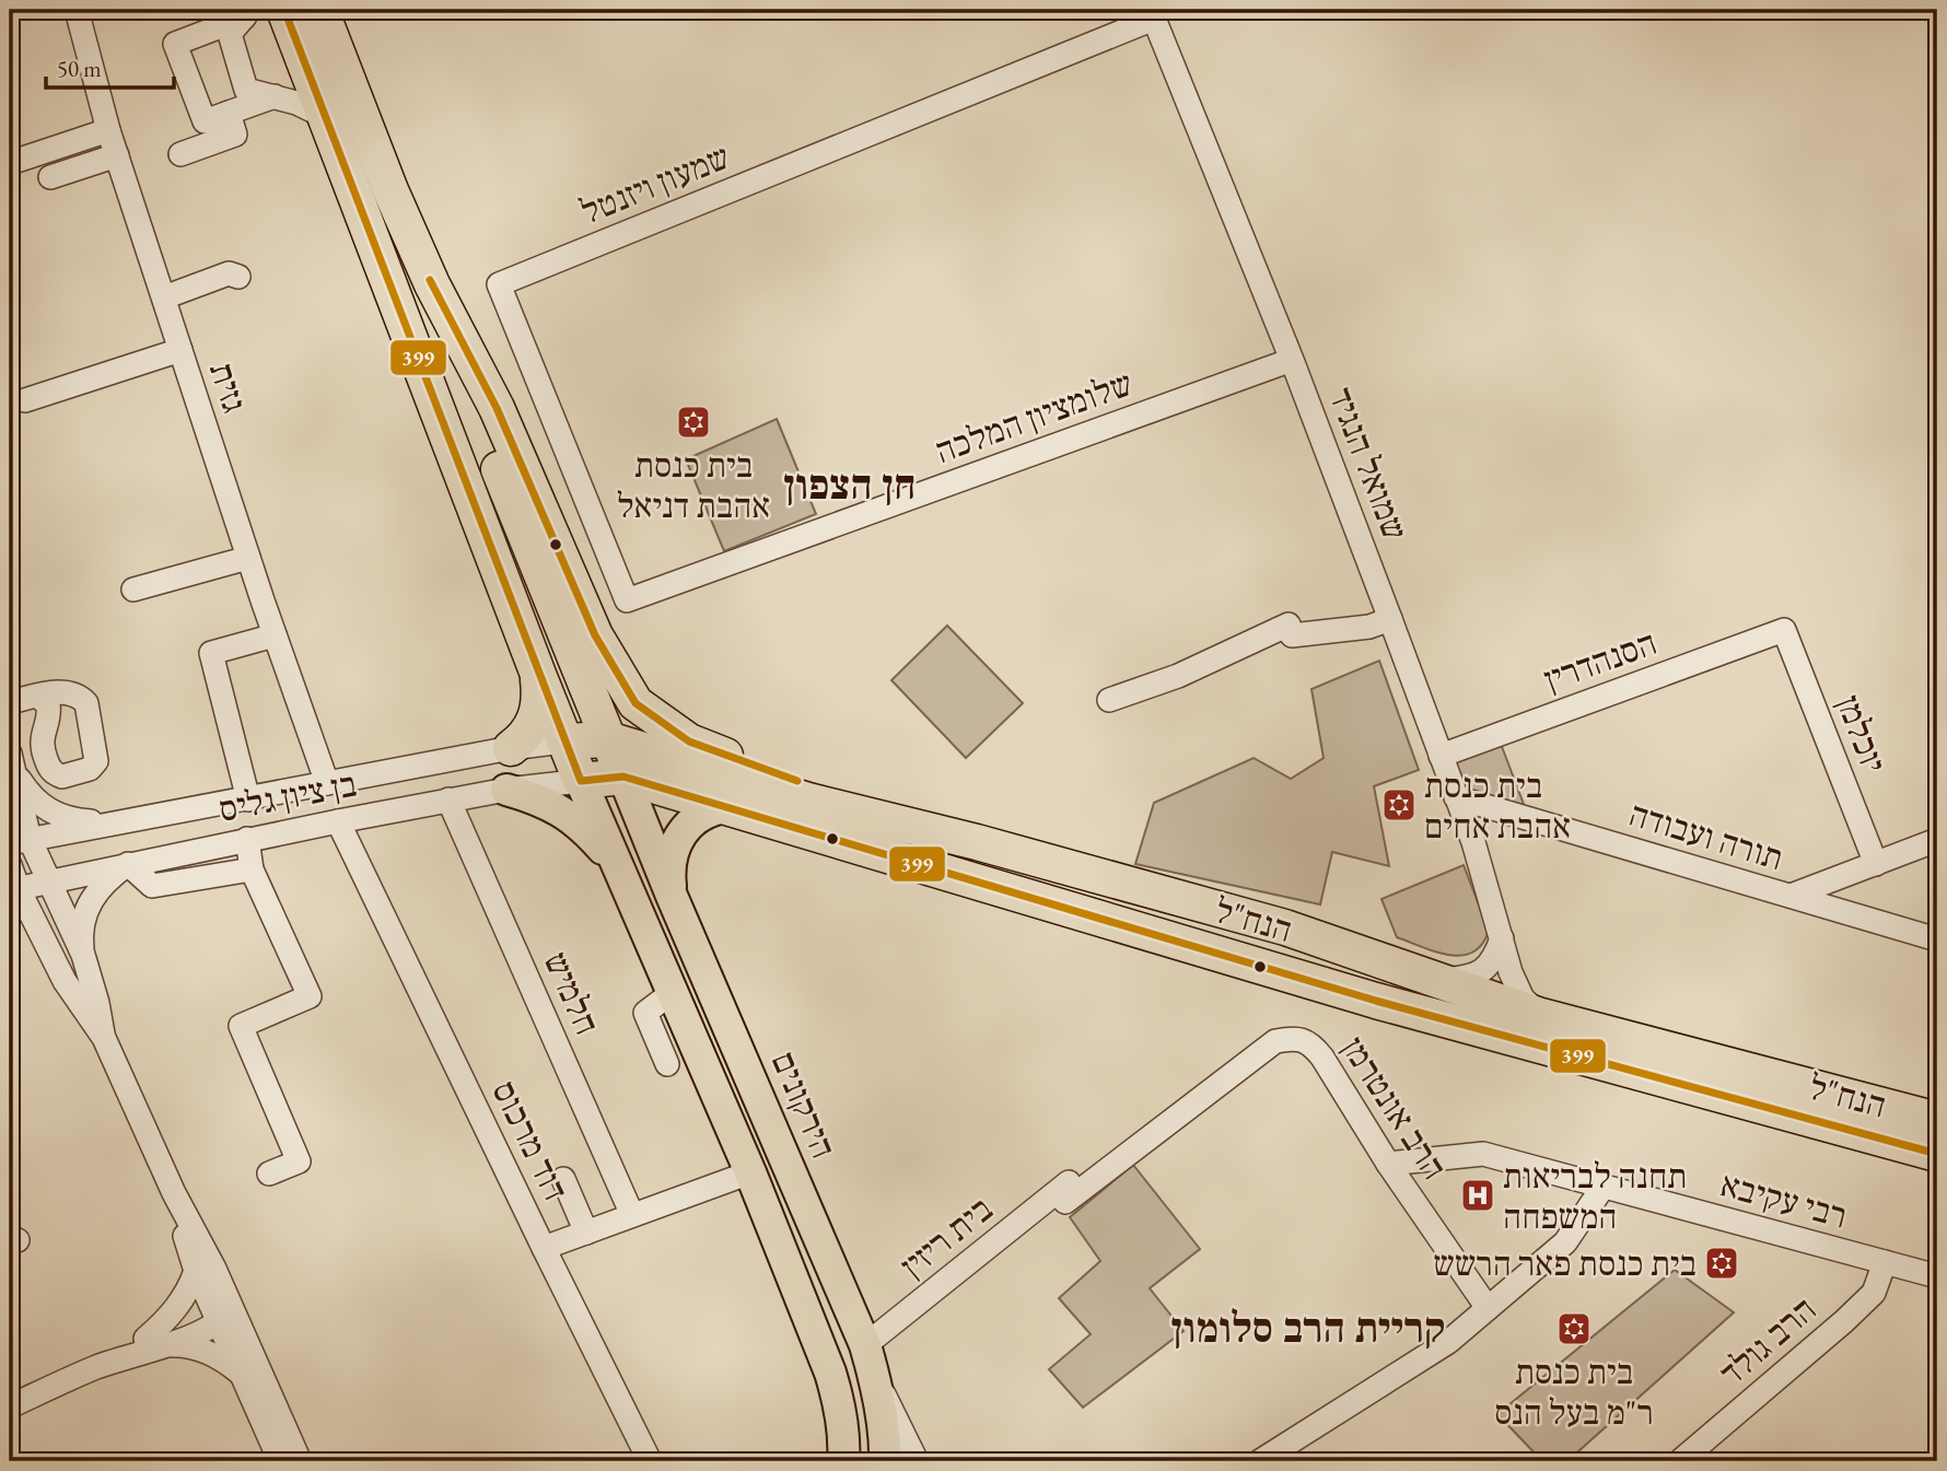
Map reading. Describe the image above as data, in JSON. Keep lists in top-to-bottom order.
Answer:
{
  "streets": {
    "highway": ["הנח\"ל"],
    "main road": ["הירקונים"],
    "street": [
      "שמעון ויזנטל",
      "גזית",
      "שלומציון המלכה",
      "שמואל הנגיד",
      "הסנהדרין",
      "יוכלמן",
      "בן ציון גליס",
      "תורה ועבודה",
      "חלמיש",
      "הרב אונטרמן",
      "דוד מרכוס",
      "רבי עקיבא",
      "בית ריזין",
      "הרב גולד"
    ]
  },
  "crossings": [
    ["שמעון ויזנטל", "שלומציון המלכה"],
    ["שמעון ויזנטל", "שמואל הנגיד"],
    ["גזית", "בן ציון גליס"],
    ["שלומציון המלכה", "שמואל הנגיד"],
    ["שמואל הנגיד", "הסנהדרין"],
    ["שמואל הנגיד", "תורה ועבודה"],
    ["שמואל הנגיד", "הנח\"ל"],
    ["הסנהדרין", "יוכלמן"],
    ["בן ציון גליס", "הנח\"ל"],
    ["בן ציון גליס", "חלמיש"],
    ["בן ציון גליס", "דוד מרכוס"],
    ["הנח\"ל", "הירקונים"],
    ["הירקונים", "בית ריזין"],
    ["הרב אונטרמן", "רבי עקיבא"],
    ["הרב אונטרמן", "בית ריזין"],
    ["רבי עקיבא", "הרב גולד"]
  ],
  "districts": ["חן הצפון", "קריית הרב סלומון"],
  "places": {
    "synagogue": [
      "בית כנסת אהבת דניאל",
      "בית כנסת אהבת אחים",
      "בית כנסת פאר הרשש",
      "בית כנסת ר\"מ בעל הנס"
    ],
    "hospital": ["תחנה לבריאות המשפחה"]
  },
  "lines": ["transit line 399"],
  "scale_bar": "50 m"
}
